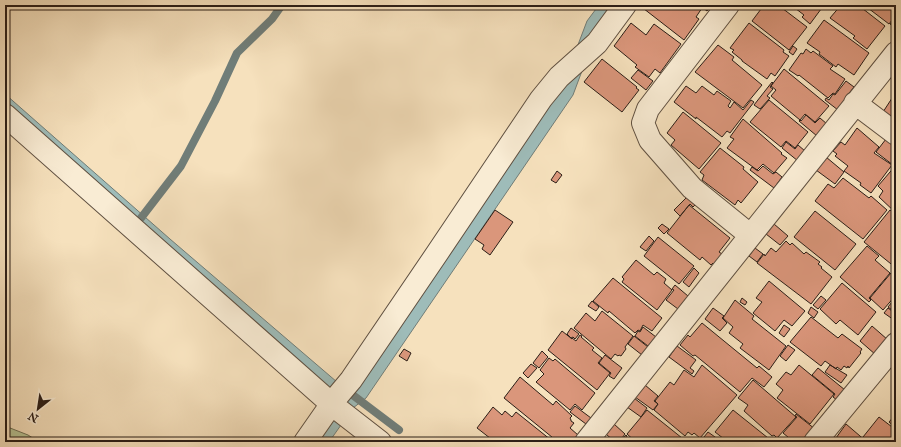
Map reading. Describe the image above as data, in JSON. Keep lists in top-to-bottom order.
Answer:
{
  "north": "bottom left"
}
